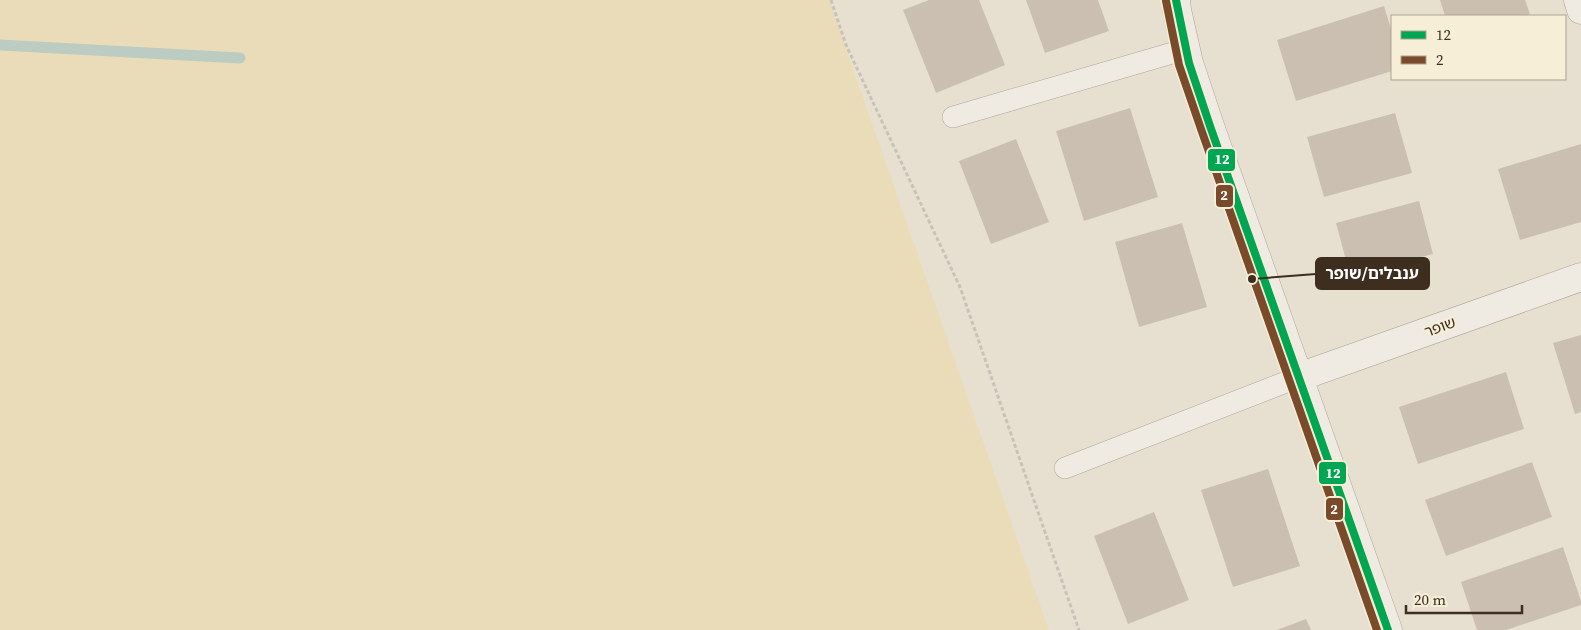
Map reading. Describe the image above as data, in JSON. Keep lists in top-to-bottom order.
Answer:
{
  "streets": {
    "street": ["שופר"]
  },
  "places": ["ענבלים/שופר"],
  "lines": ["transit line 12", "transit line 2"],
  "legend": ["12", "2"],
  "scale_bar": "20 m"
}
